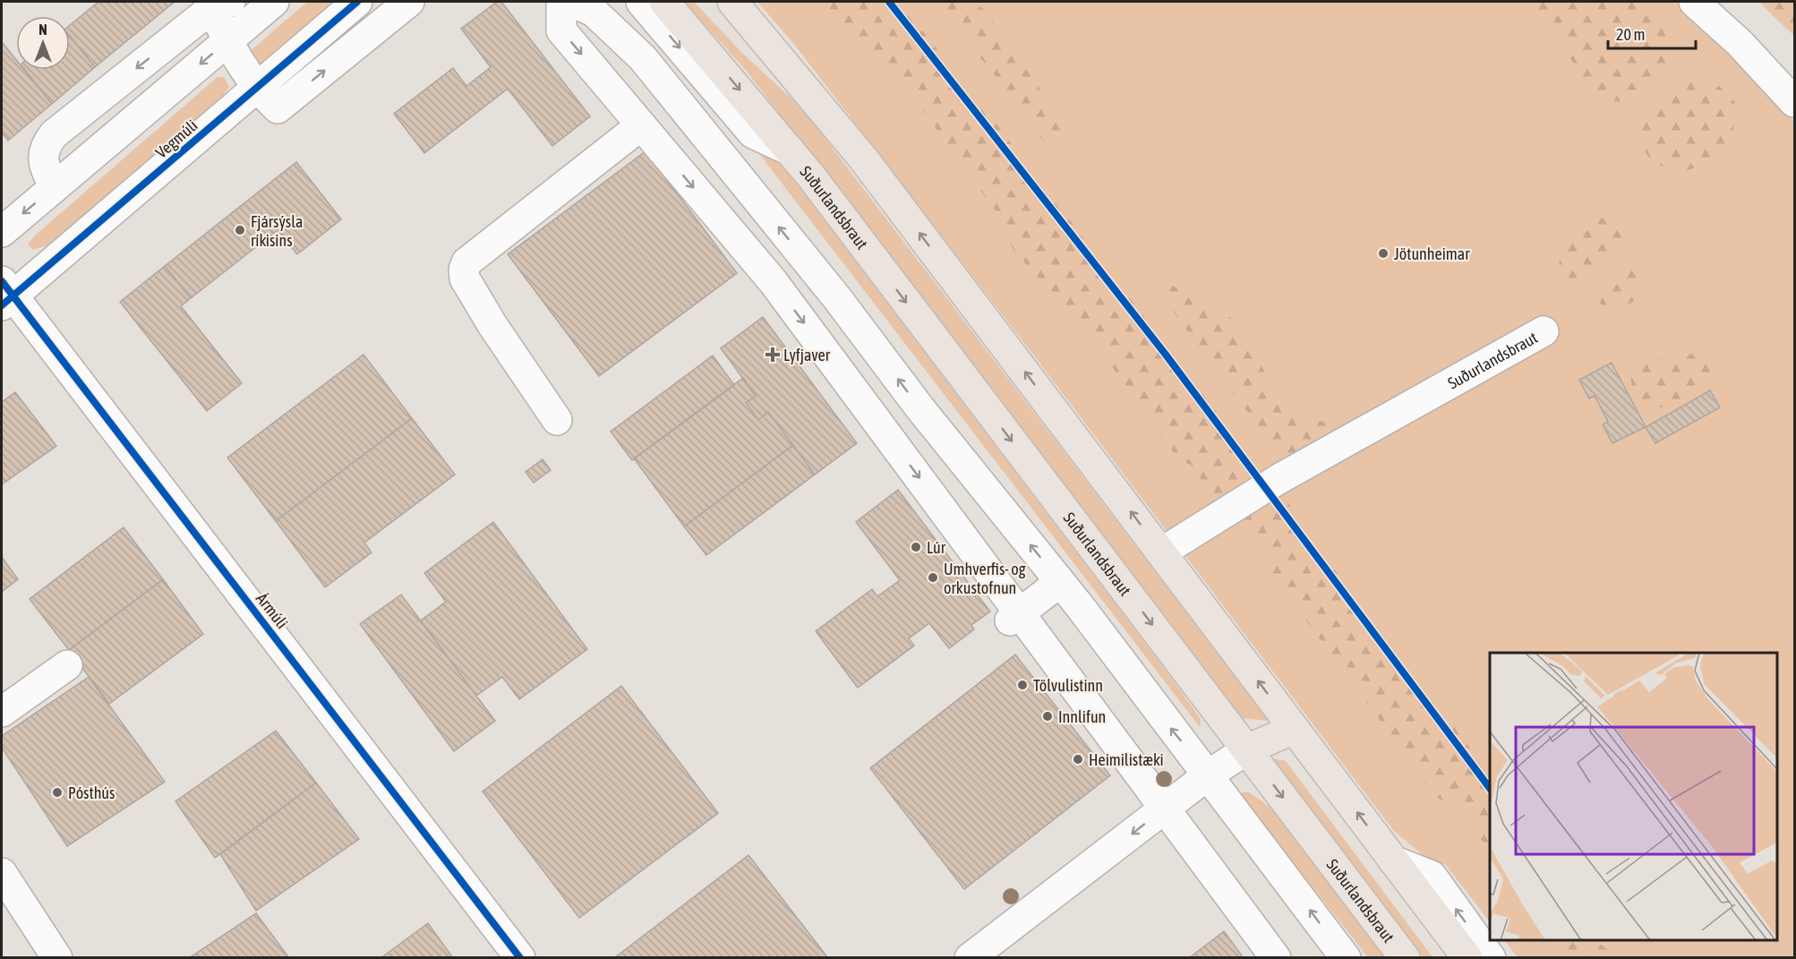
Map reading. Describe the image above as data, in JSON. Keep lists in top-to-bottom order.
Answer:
{
  "streets": {
    "main road": ["Suðurlandsbraut"],
    "street": ["Vegmúli", "Ármúli"]
  },
  "crossings": [
    ["Vegmúli", "Ármúli"]
  ],
  "places": {
    "other": [
      "Fjársýsla ríkisins",
      "Jötunheimar",
      "Lúr",
      "Umhverfis- og orkustofnun",
      "Tölvulistinn",
      "Innlifun",
      "Heimilistæki",
      "Pósthús"
    ],
    "health": ["Lyfjaver"]
  },
  "scale_bar": "20 m",
  "north": "top"
}
